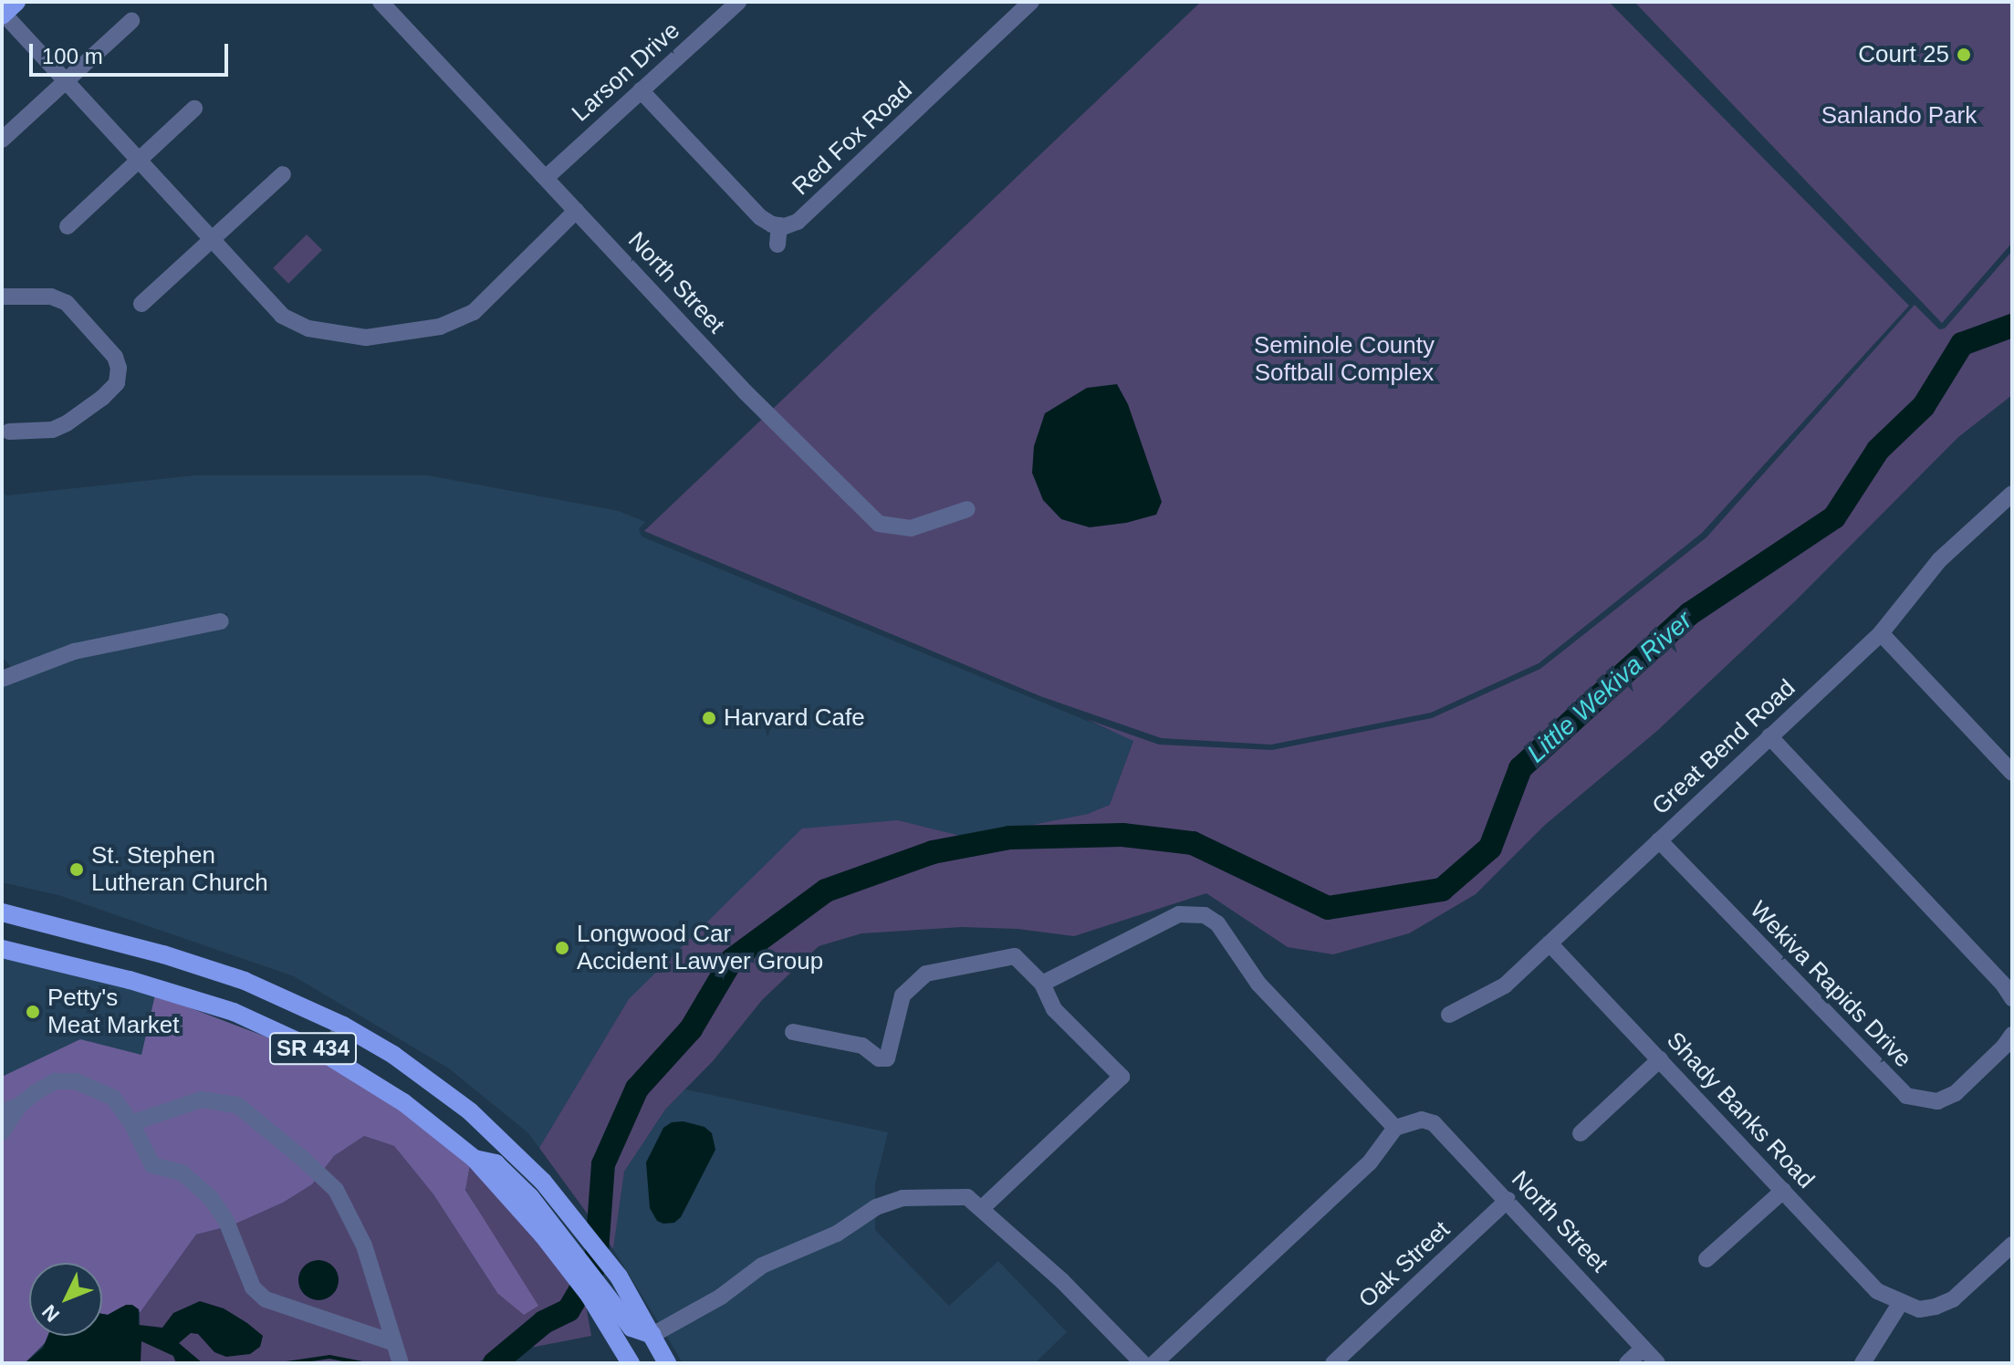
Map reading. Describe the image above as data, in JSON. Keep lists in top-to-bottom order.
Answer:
{
  "streets": {
    "main road": ["SR 434"],
    "street": [
      "Larson Drive",
      "Red Fox Road",
      "North Street",
      "Great Bend Road",
      "Wekiva Rapids Drive",
      "Shady Banks Road",
      "Oak Street"
    ]
  },
  "crossings": [
    ["Larson Drive", "North Street"],
    ["North Street", "Oak Street"],
    ["Great Bend Road", "Wekiva Rapids Drive"],
    ["Great Bend Road", "Shady Banks Road"]
  ],
  "water": ["Little Wekiva River"],
  "parks": ["Sanlando Park", "Seminole County Softball Complex"],
  "places": [
    "Court 25",
    "Harvard Cafe",
    "St. Stephen Lutheran Church",
    "Longwood Car Accident Lawyer Group",
    "Petty's Meat Market"
  ],
  "scale_bar": "100 m",
  "north": "bottom left"
}
